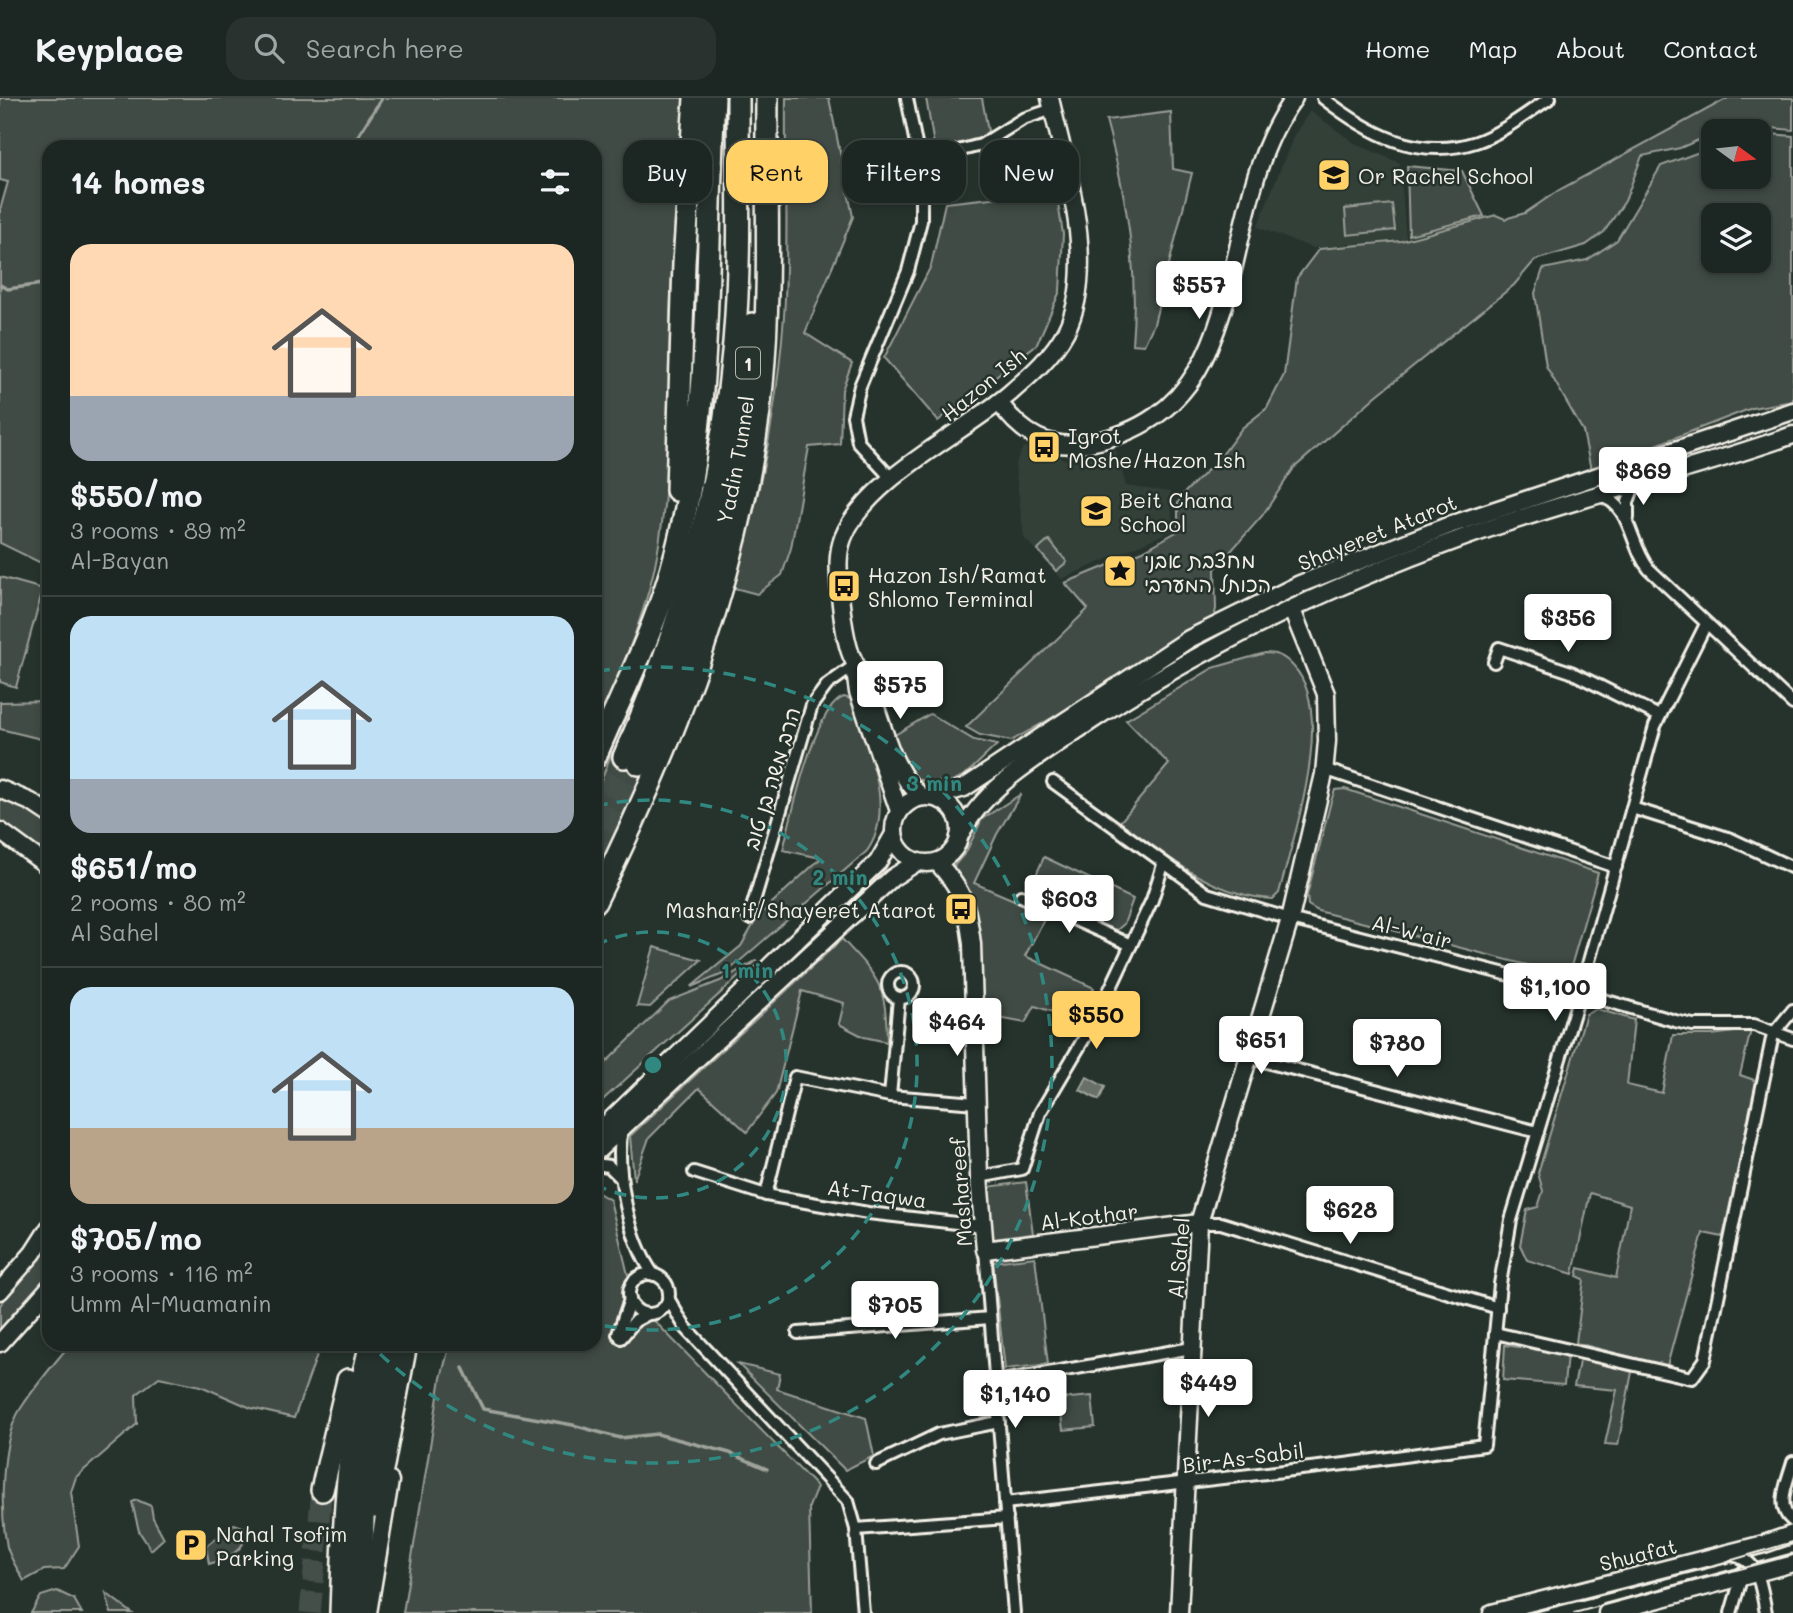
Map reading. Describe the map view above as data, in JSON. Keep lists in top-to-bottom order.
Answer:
{
  "streets": {
    "highway": ["1", "Yadin Tunnel"],
    "street": [
      "Hazon Ish",
      "Shayeret Atarot",
      "הרב משה בן טוב",
      "Al-W'air",
      "Mashareef",
      "At-Taqwa",
      "Al-Kothar",
      "Al Sahel",
      "Bir-As-Sabil",
      "Shuafat"
    ]
  },
  "crossings": [
    ["Hazon Ish", "Shayeret Atarot"],
    ["Hazon Ish", "הרב משה בן טוב"],
    ["Hazon Ish", "Mashareef"],
    ["Shayeret Atarot", "Mashareef"],
    ["Shayeret Atarot", "Al Sahel"],
    ["Al-W'air", "Al Sahel"],
    ["Mashareef", "At-Taqwa"],
    ["Mashareef", "Al-Kothar"],
    ["Mashareef", "Bir-As-Sabil"],
    ["Al-Kothar", "Al Sahel"],
    ["Al Sahel", "Bir-As-Sabil"]
  ],
  "places": {
    "school or university": ["Or Rachel School", "Beit Chana School"],
    "bus stop": ["Igrot Moshe/Hazon Ish", "Hazon Ish/Ramat Shlomo Terminal", "Masharif/Shayeret Atarot"],
    "place": ["מחצבת אבני הכותל המערבי"],
    "parking": ["Nahal Tsofim Parking"]
  },
  "north": "right",
  "page": {
    "header": "Keyplace",
    "search": "Search here",
    "nav": [
      "Home",
      "Map",
      "About",
      "Contact"
    ],
    "chip": [
      "Buy",
      "Rent",
      "Filters",
      "New"
    ],
    "heading": "14 homes",
    "list": [
      {
        "name": "$550/mo",
        "note": "3 rooms · 89 m² · Al-Bayan"
      },
      {
        "name": "$651/mo",
        "note": "2 rooms · 80 m² · Al Sahel"
      },
      {
        "name": "$705/mo",
        "note": "3 rooms · 116 m² · Umm Al-Muamanin"
      }
    ],
    "price": [
      "$557",
      "$869",
      "$356",
      "$575",
      "$603",
      "$1,100",
      "$550",
      "$464",
      "$651",
      "$780",
      "$628",
      "$705",
      "$449",
      "$1,140"
    ]
  },
  "rings": ["3 min", "2 min", "1 min"]
}
